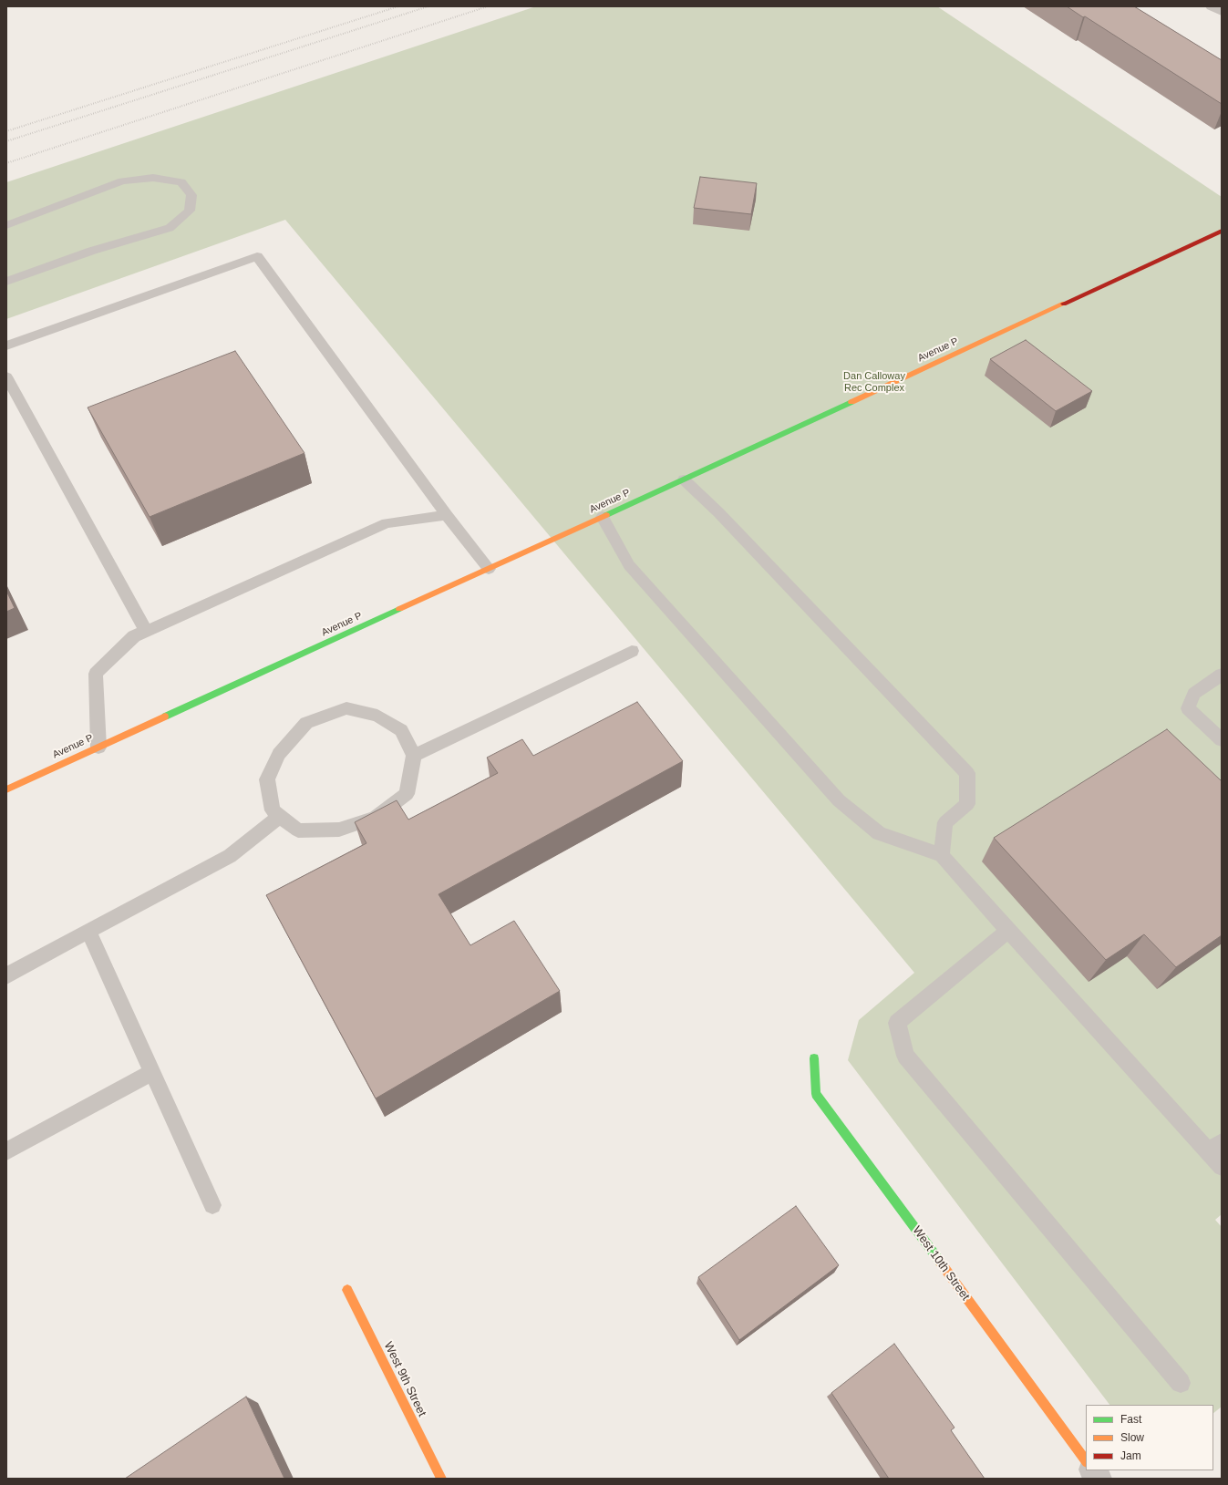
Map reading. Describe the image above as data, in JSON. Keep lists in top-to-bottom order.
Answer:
{
  "streets": {
    "street": ["Avenue P", "West 10th Street", "West 9th Street"]
  },
  "parks": ["Dan Calloway Rec Complex"],
  "legend": ["Fast", "Slow", "Jam"]
}
